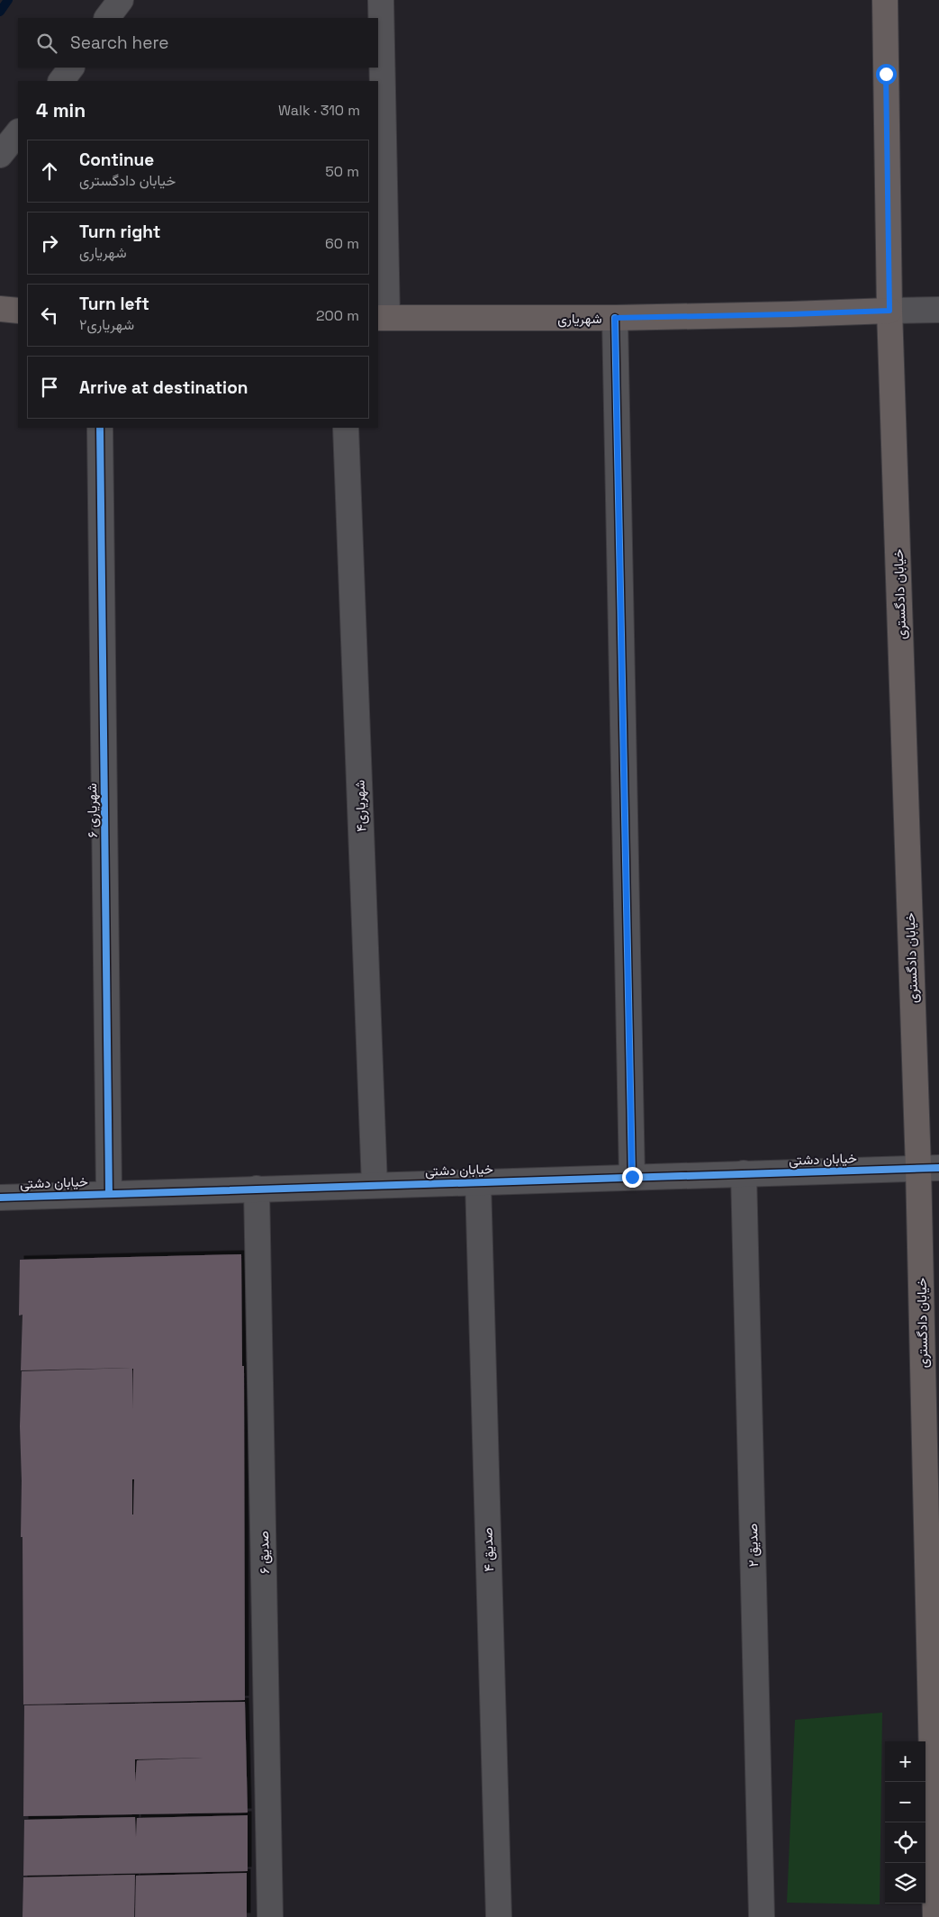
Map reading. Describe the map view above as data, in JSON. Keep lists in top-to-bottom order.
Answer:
{
  "streets": {
    "main road": ["شهریاری", "خیابان دادگستری"],
    "street": [
      "شهریاری۴",
      "شهریاری ۶",
      "خیابان دشتی",
      "صدیق ۲",
      "صدیق ۴",
      "صدیق ۶"
    ]
  },
  "crossings": [
    ["شهریاری", "خیابان دادگستری"],
    ["خیابان دادگستری", "خیابان دشتی"],
    ["شهریاری۴", "خیابان دشتی"],
    ["شهریاری ۶", "خیابان دشتی"],
    ["خیابان دشتی", "صدیق ۲"],
    ["خیابان دشتی", "صدیق ۴"],
    ["خیابان دشتی", "صدیق ۶"]
  ],
  "page": {
    "search": "Search here",
    "heading": ["4 min", "Walk · 310 m"],
    "list": [
      ["Continue", "خیابان دادگستری", "50 m"],
      ["Turn right", "شهریاری", "60 m"],
      ["Turn left", "شهریاری۲", "200 m"],
      "Arrive at destination"
    ],
    "map_buttons": ["+", "−"]
  }
}
